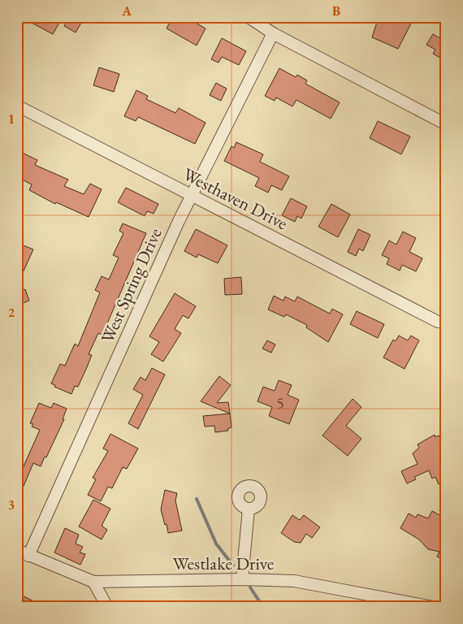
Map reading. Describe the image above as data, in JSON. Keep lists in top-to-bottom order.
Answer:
{
  "streets": {
    "street": ["Westhaven Drive", "West Spring Drive", "Westlake Drive"]
  },
  "crossings": [
    ["Westhaven Drive", "West Spring Drive"],
    ["West Spring Drive", "Westlake Drive"]
  ],
  "house_numbers": ["5"],
  "grid": {
    "columns": ["A", "B"],
    "rows": ["1", "2", "3"]
  }
}
